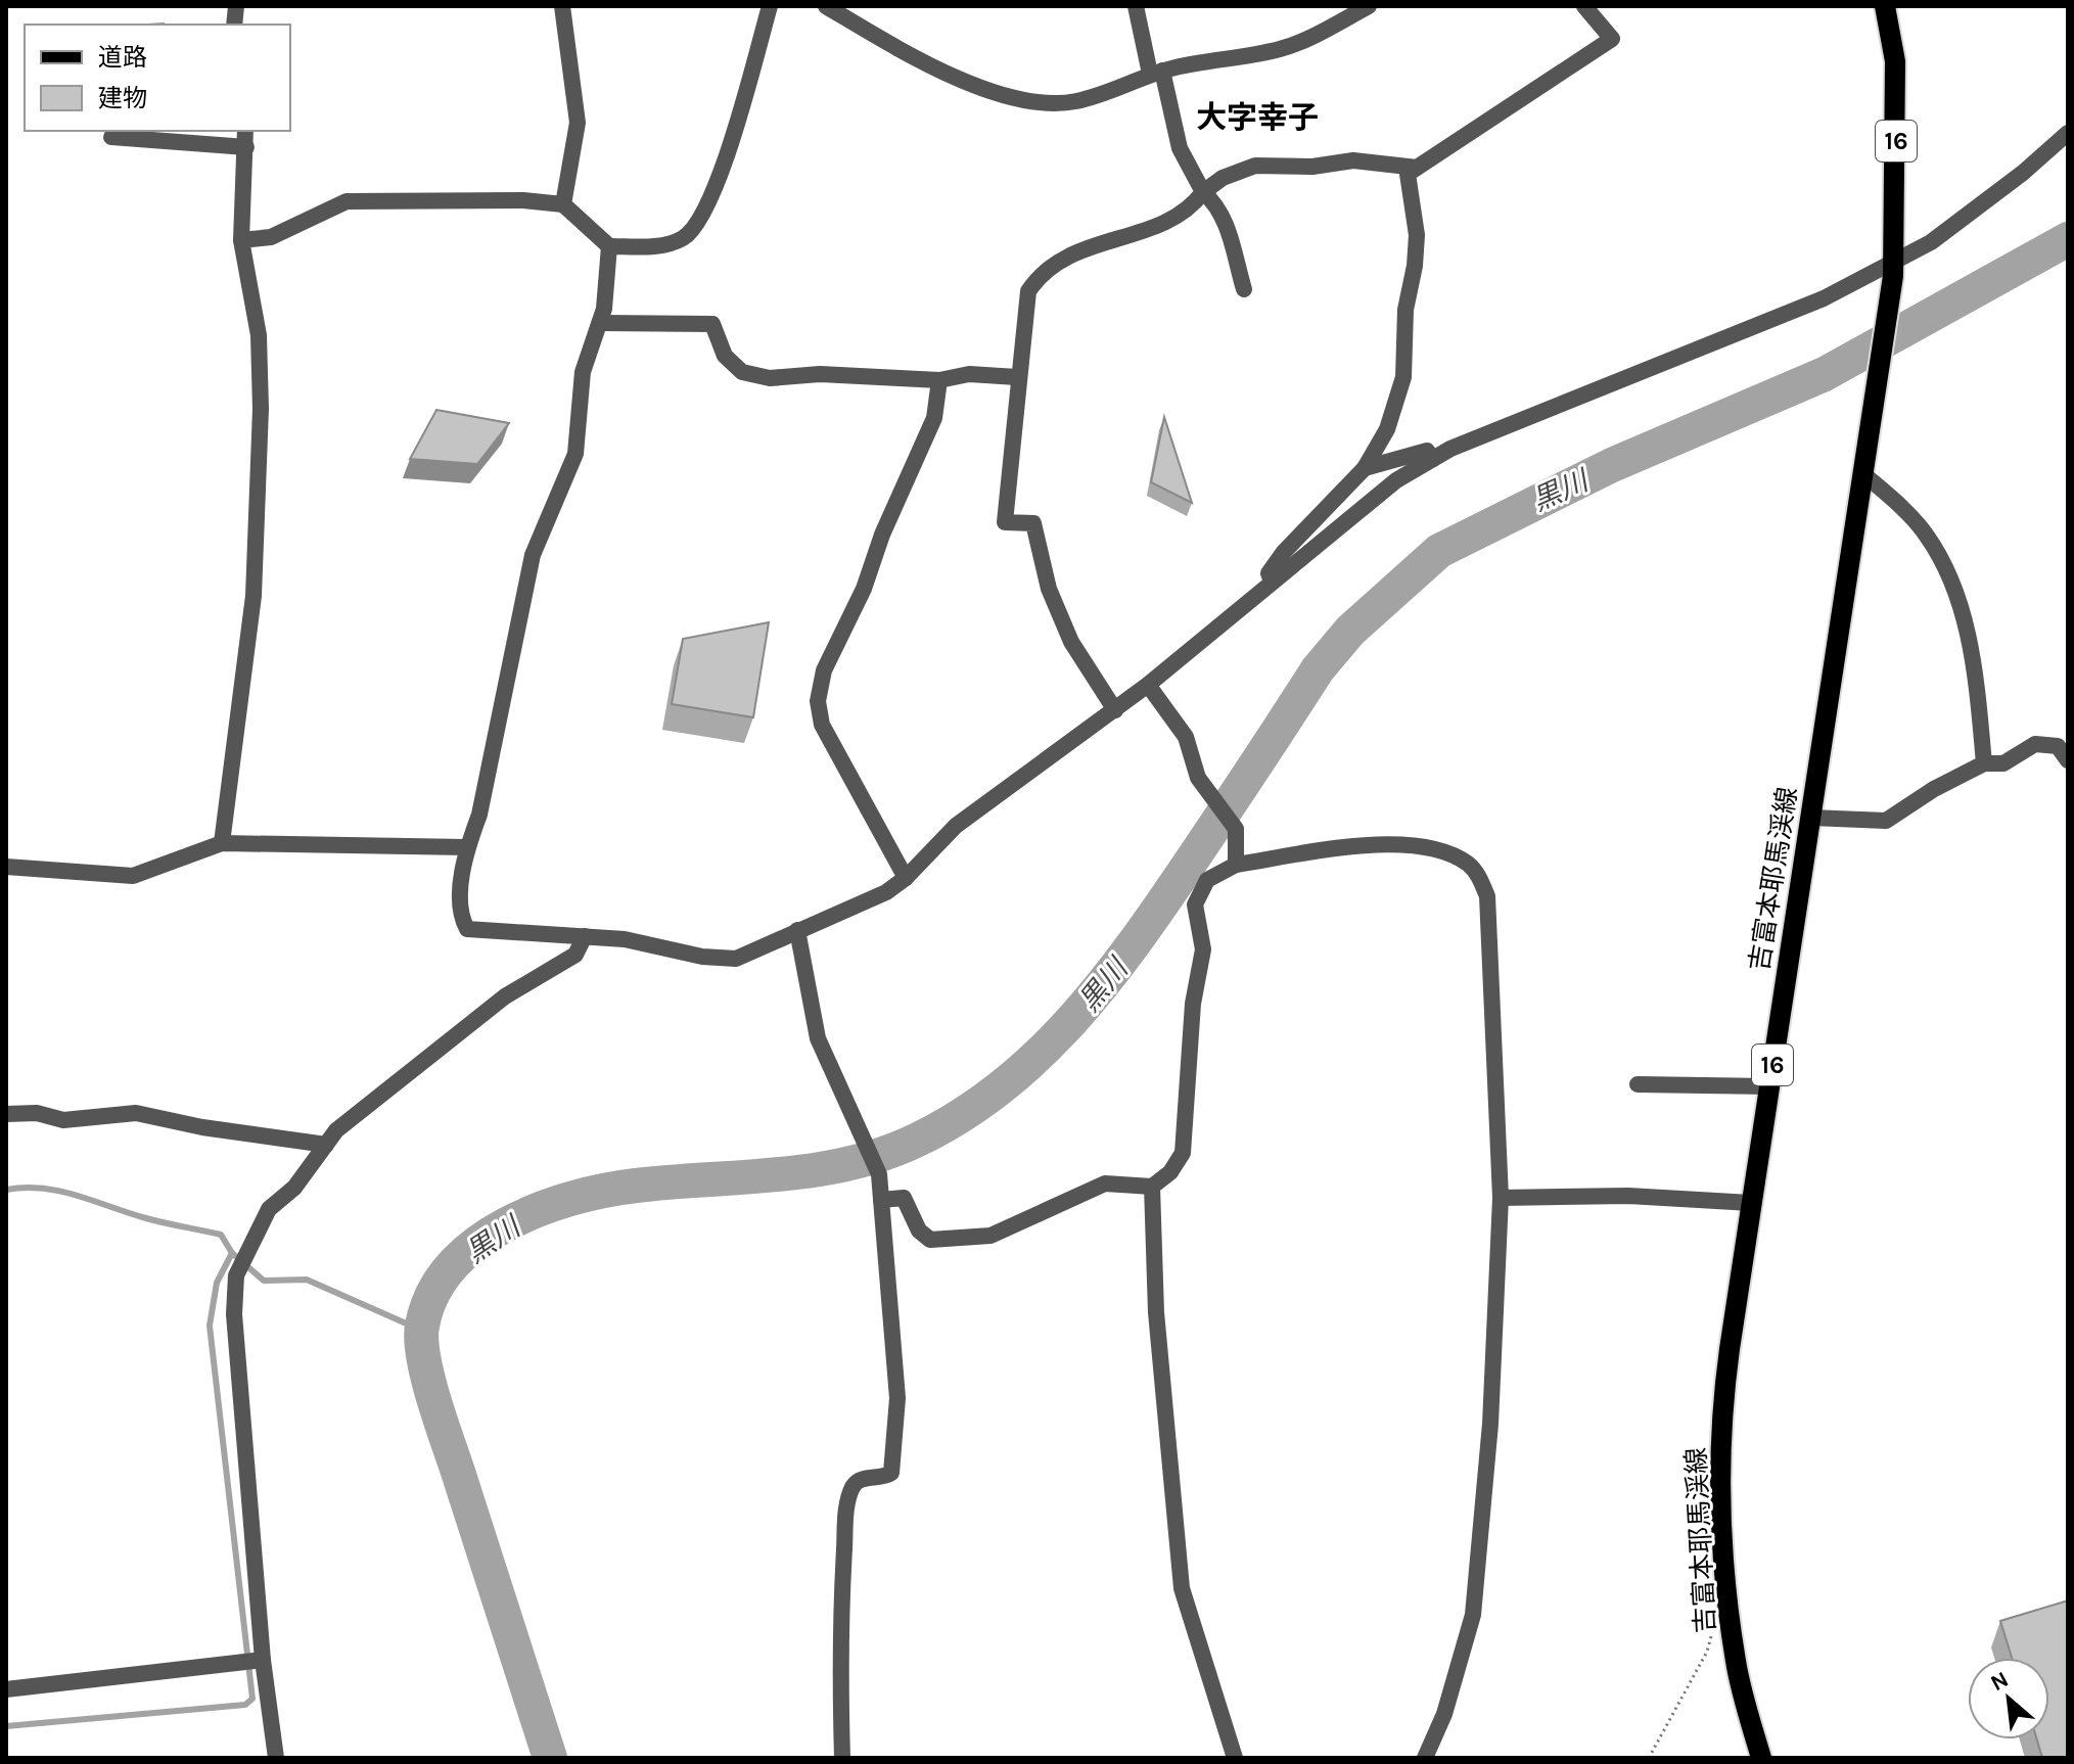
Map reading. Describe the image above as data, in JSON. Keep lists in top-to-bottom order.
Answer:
{
  "streets": {
    "main road": ["16", "吉富本耶馬渓線"]
  },
  "districts": ["大字幸子"],
  "water": ["黒川"],
  "legend": ["道路", "建物"],
  "north": "top left"
}
